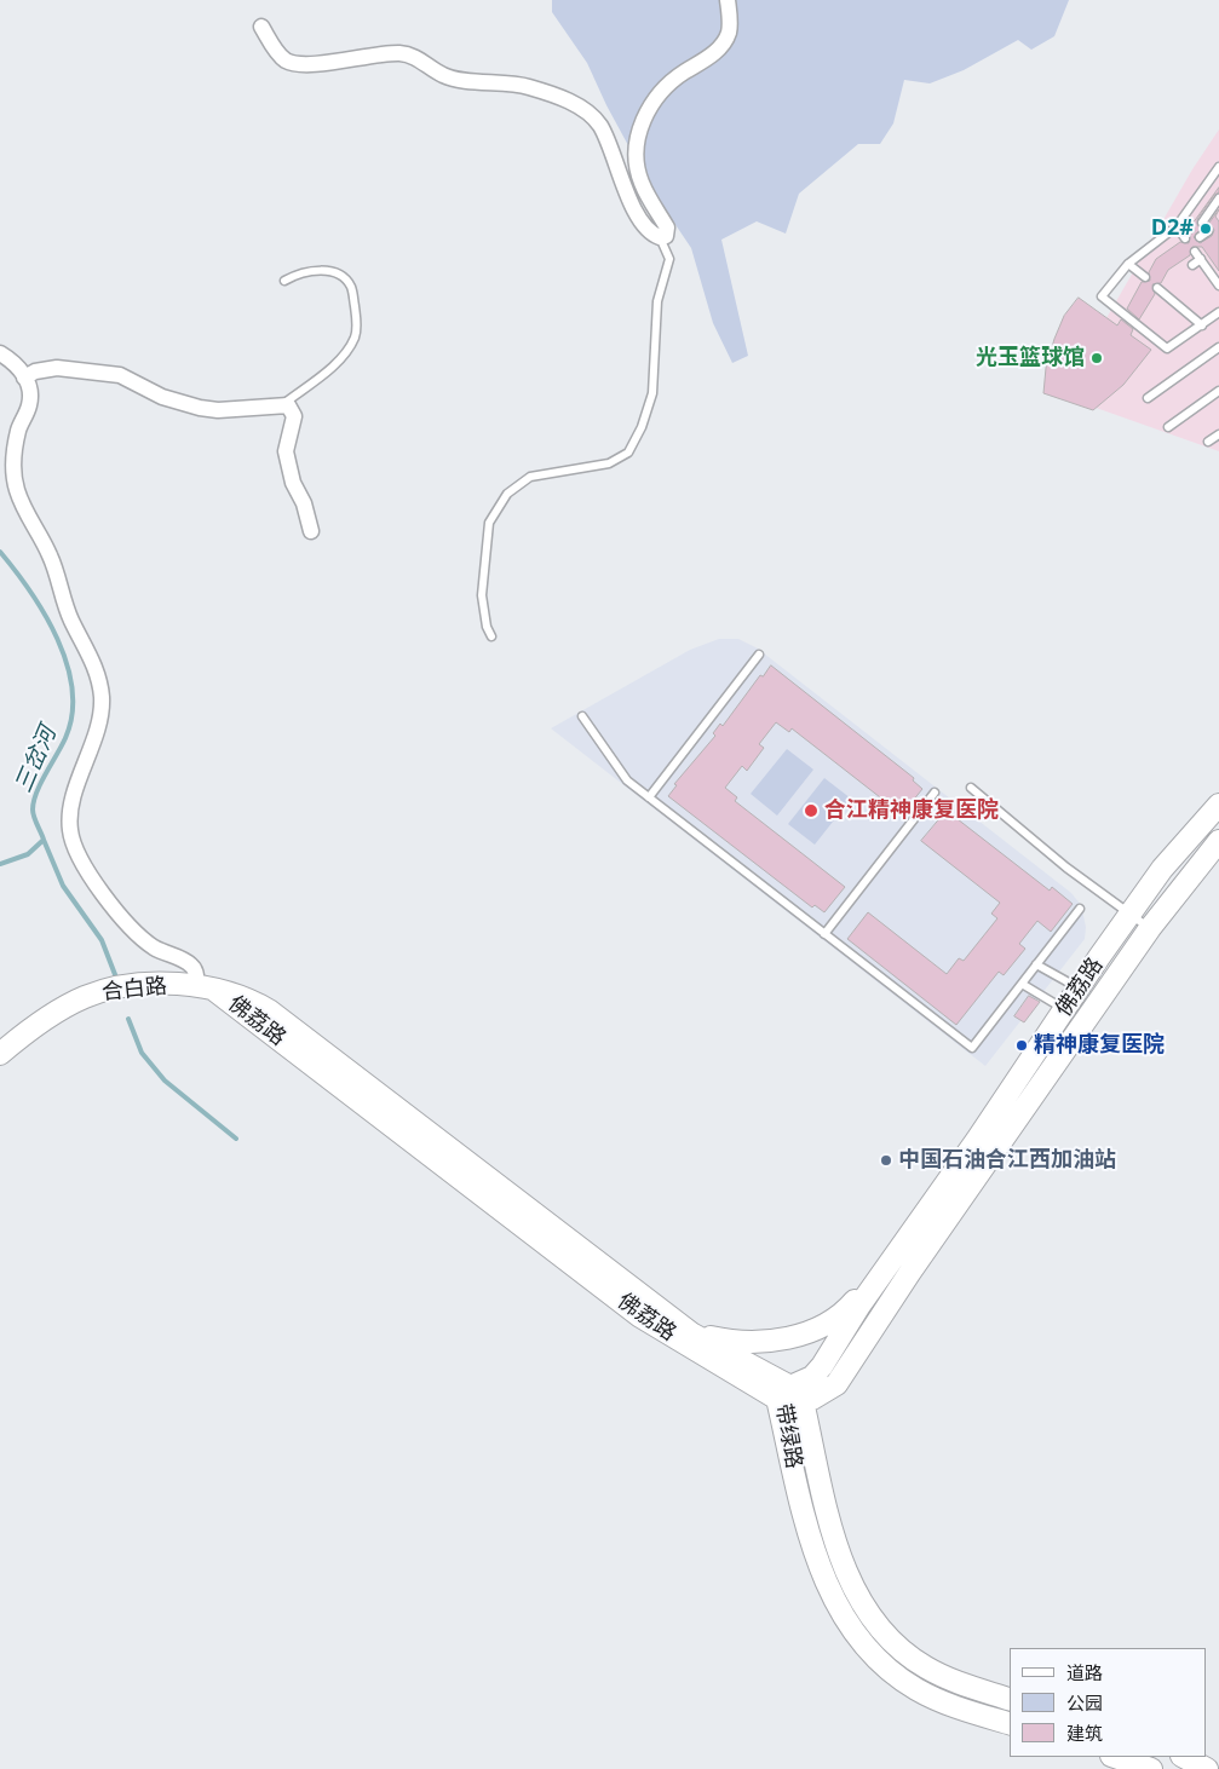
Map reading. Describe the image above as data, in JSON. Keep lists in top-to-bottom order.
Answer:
{
  "streets": {
    "main road": ["佛荔路", "合白路", "带绿路"]
  },
  "crossings": [
    ["佛荔路", "合白路"],
    ["佛荔路", "带绿路"]
  ],
  "water": ["三岔河"],
  "places": [
    "D2#",
    "光玉篮球馆",
    "合江精神康复医院",
    "精神康复医院",
    "中国石油合江西加油站"
  ],
  "legend": ["道路", "公园", "建筑"]
}
